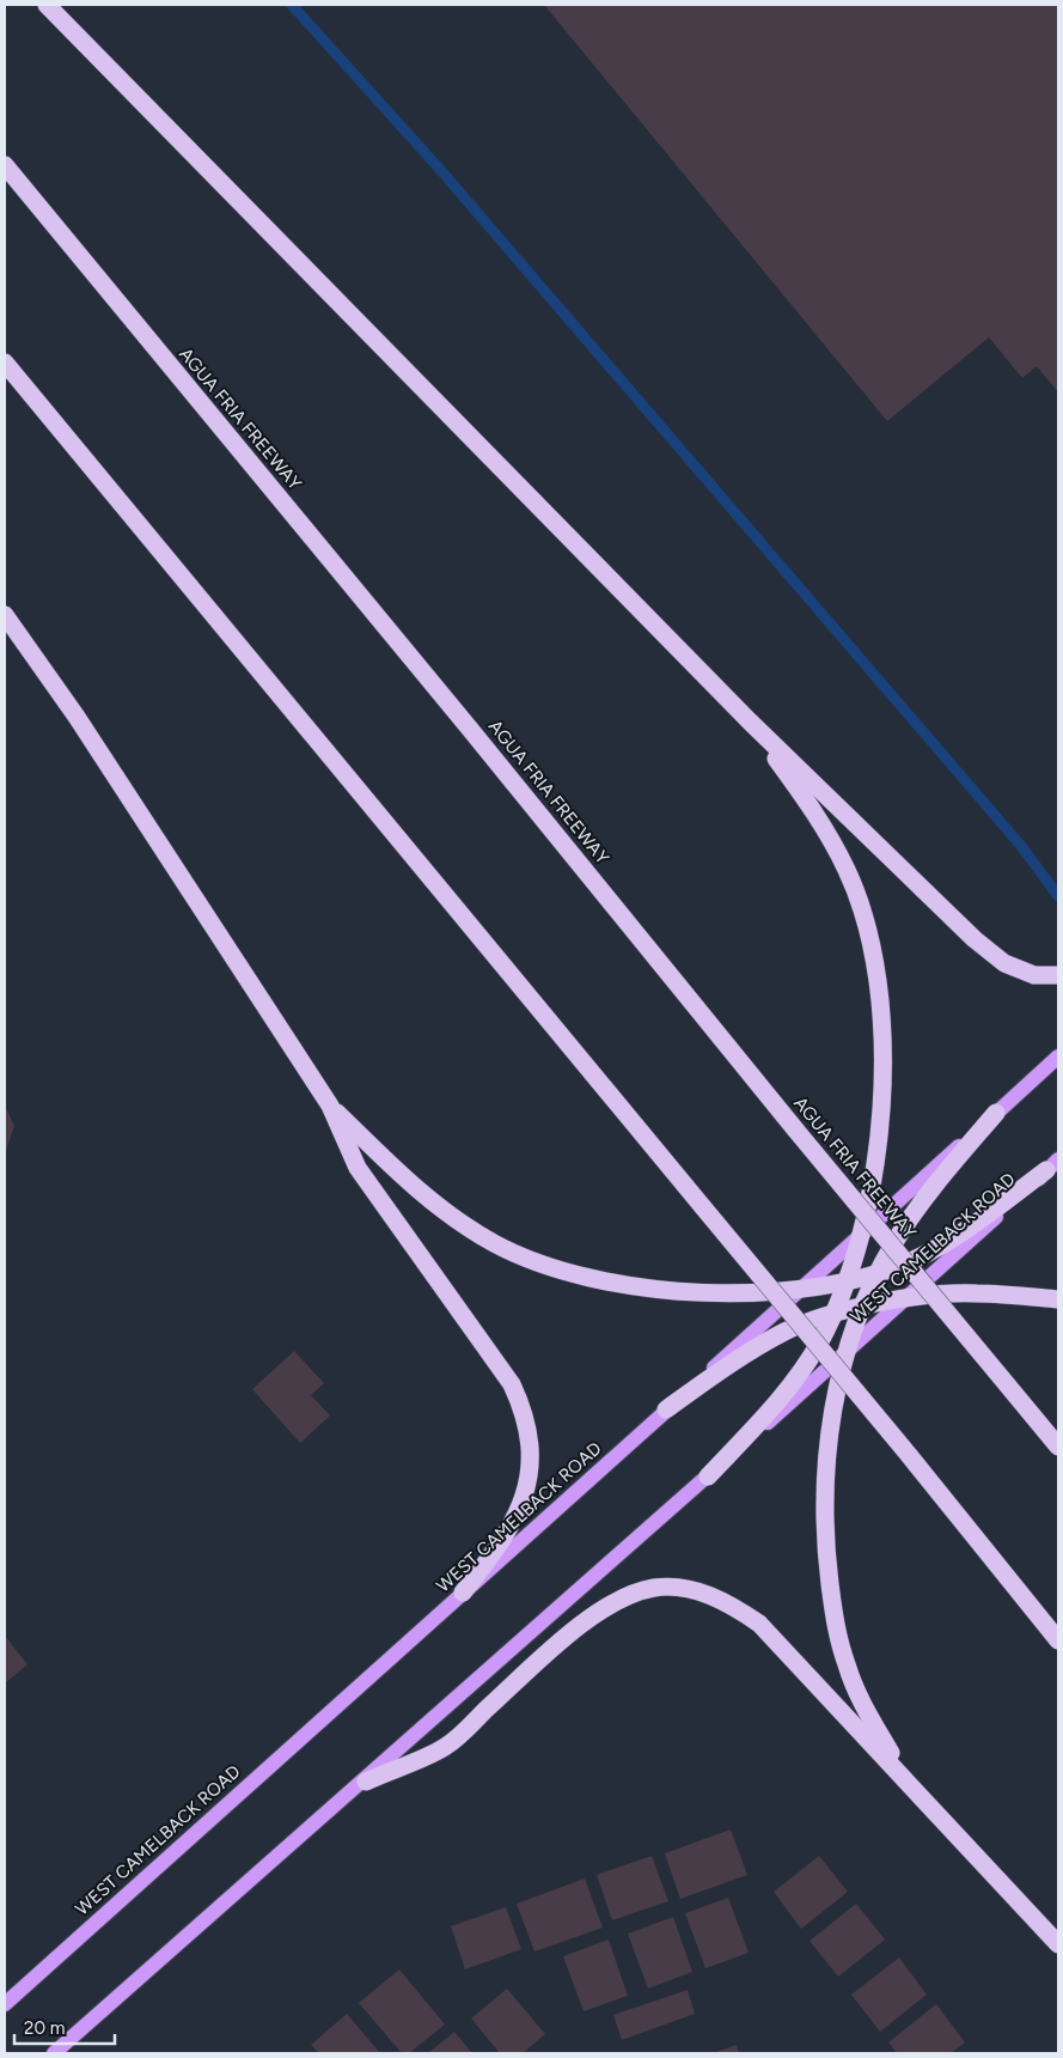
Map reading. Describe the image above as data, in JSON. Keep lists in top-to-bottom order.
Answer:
{
  "streets": {
    "highway": ["AGUA FRIA FREEWAY"],
    "main road": ["WEST CAMELBACK ROAD"]
  },
  "scale_bar": "20 m"
}
